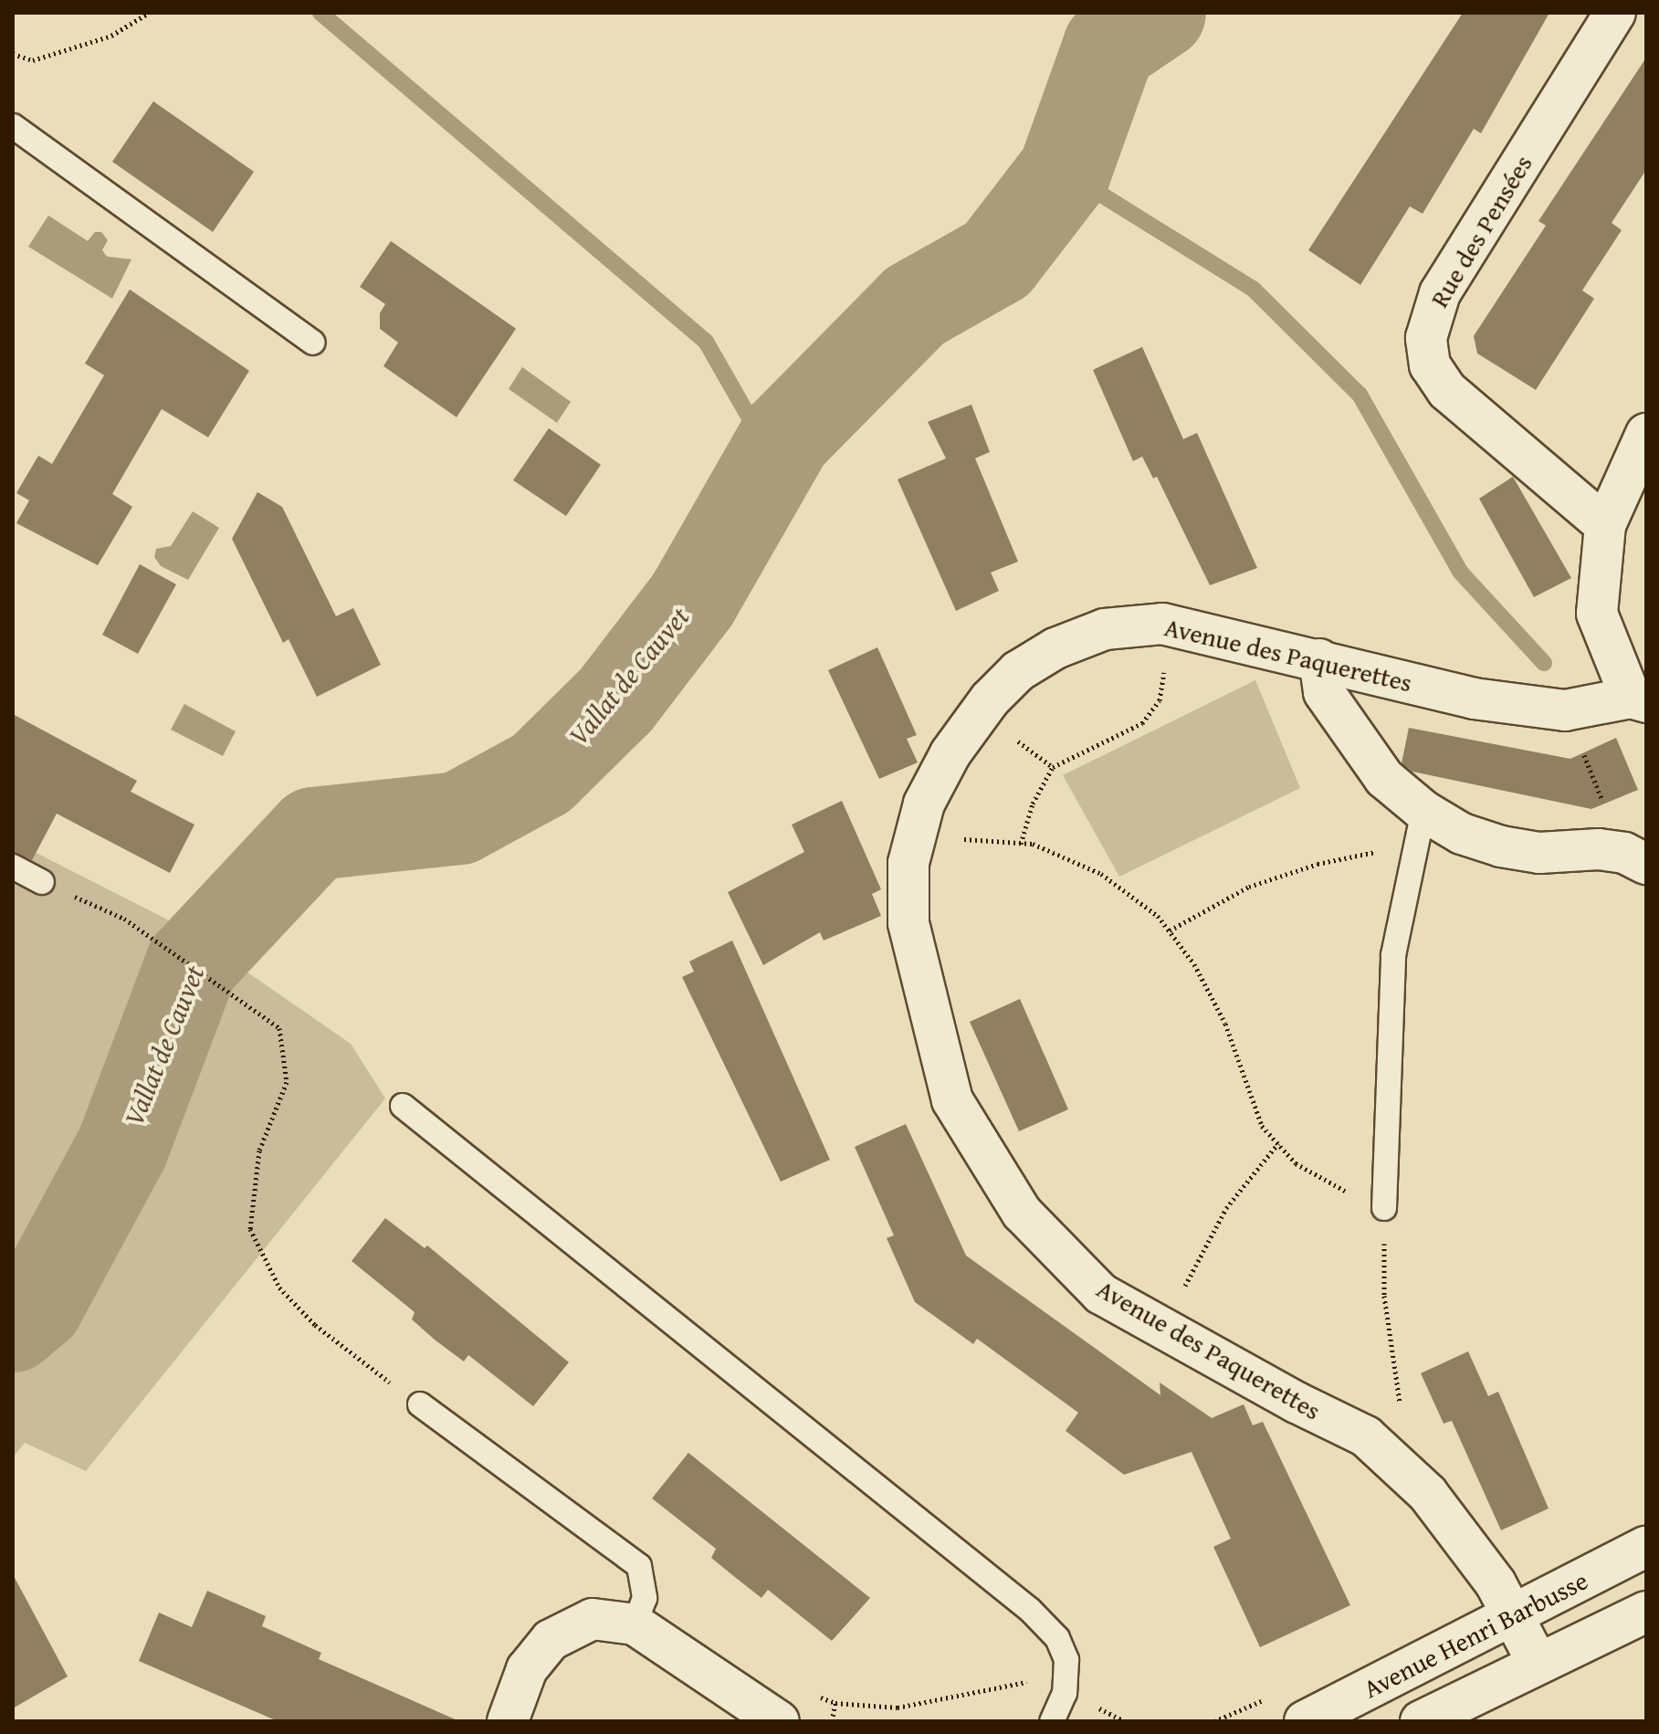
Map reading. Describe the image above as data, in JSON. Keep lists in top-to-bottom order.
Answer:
{
  "streets": {
    "street": ["Rue des Pensées", "Avenue des Paquerettes", "Avenue Henri Barbusse"]
  },
  "crossings": [
    ["Avenue des Paquerettes", "Avenue Henri Barbusse"]
  ],
  "water": ["Vallat de Cauvet"]
}
